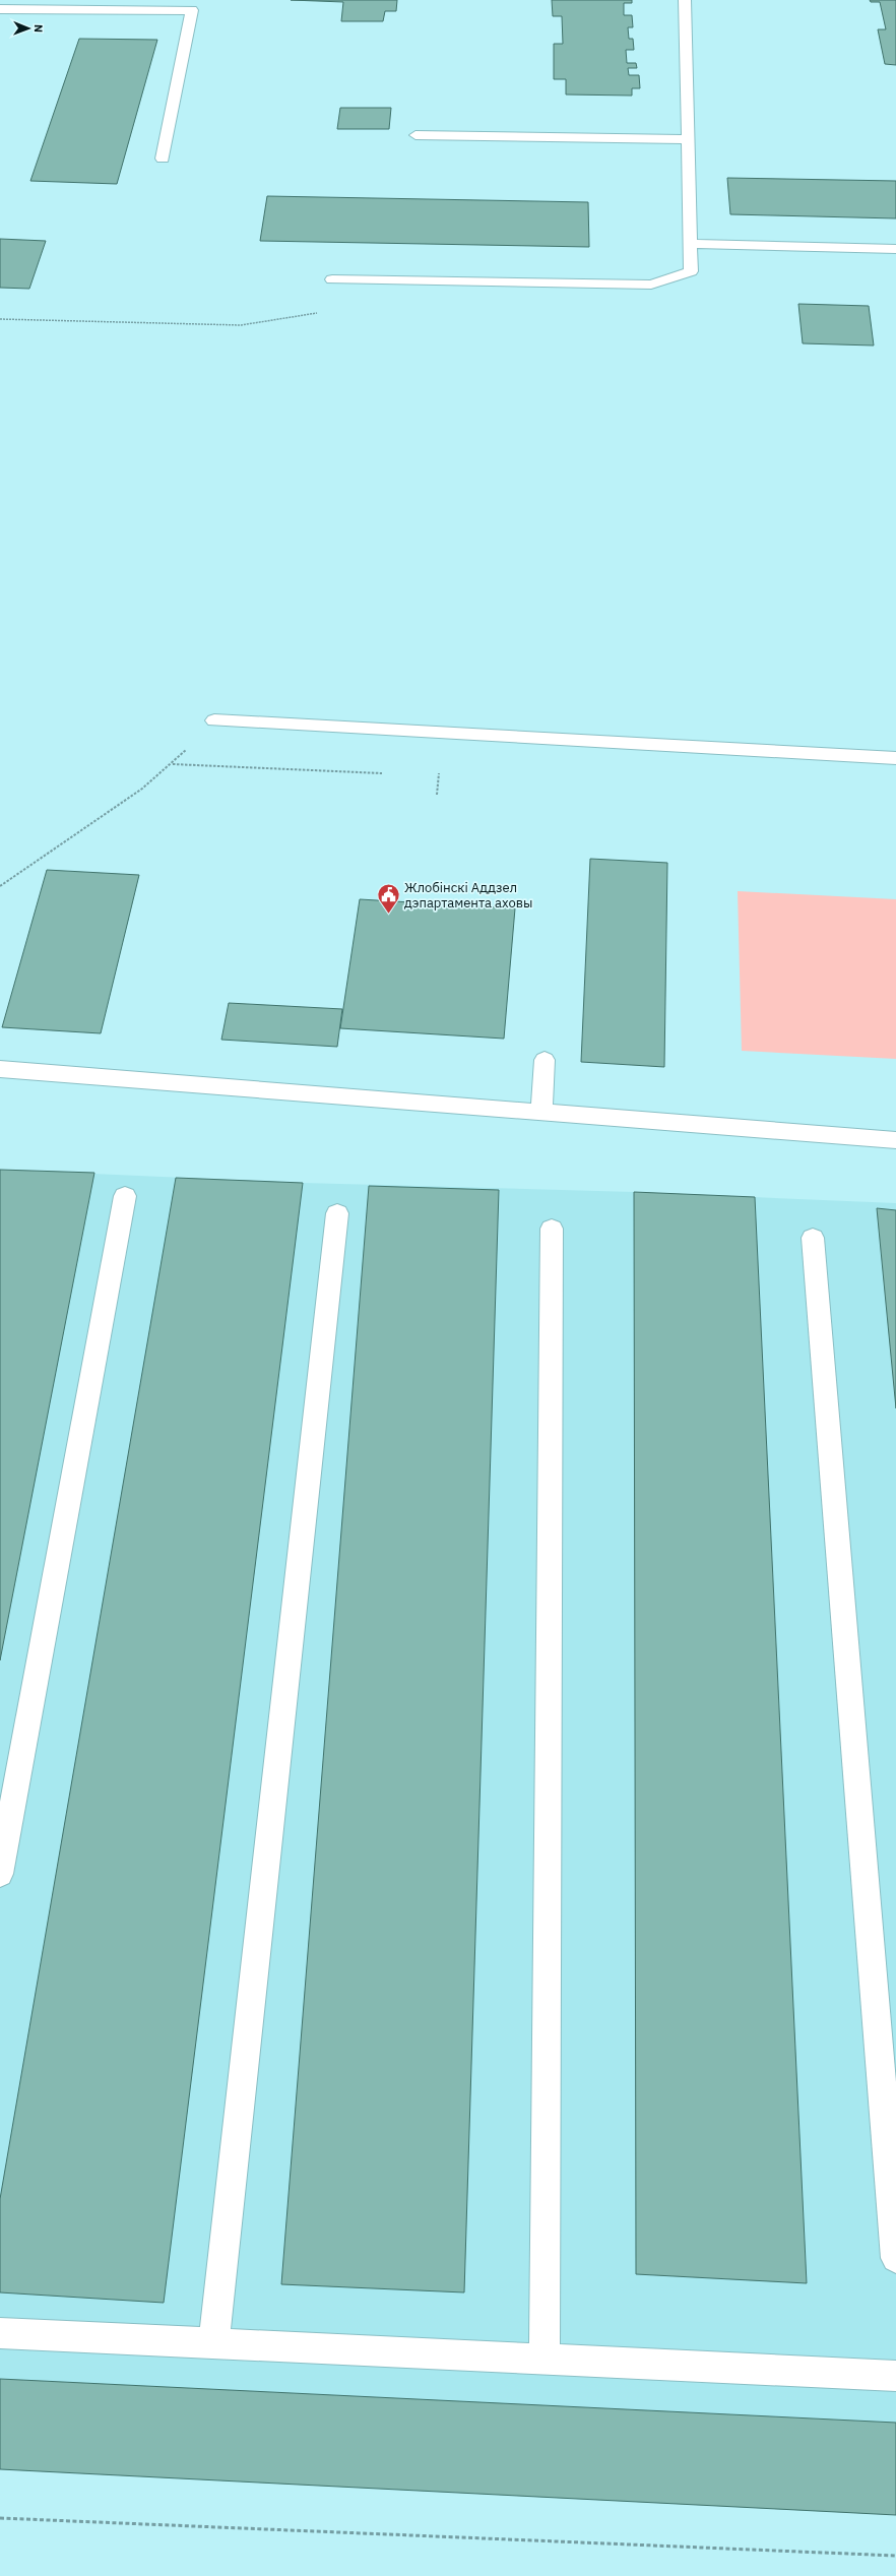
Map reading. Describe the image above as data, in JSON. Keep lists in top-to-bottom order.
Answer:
{
  "places": {
    "public building": ["Жлобінскі Аддзел дэпартамента аховы"]
  },
  "north": "right"
}
